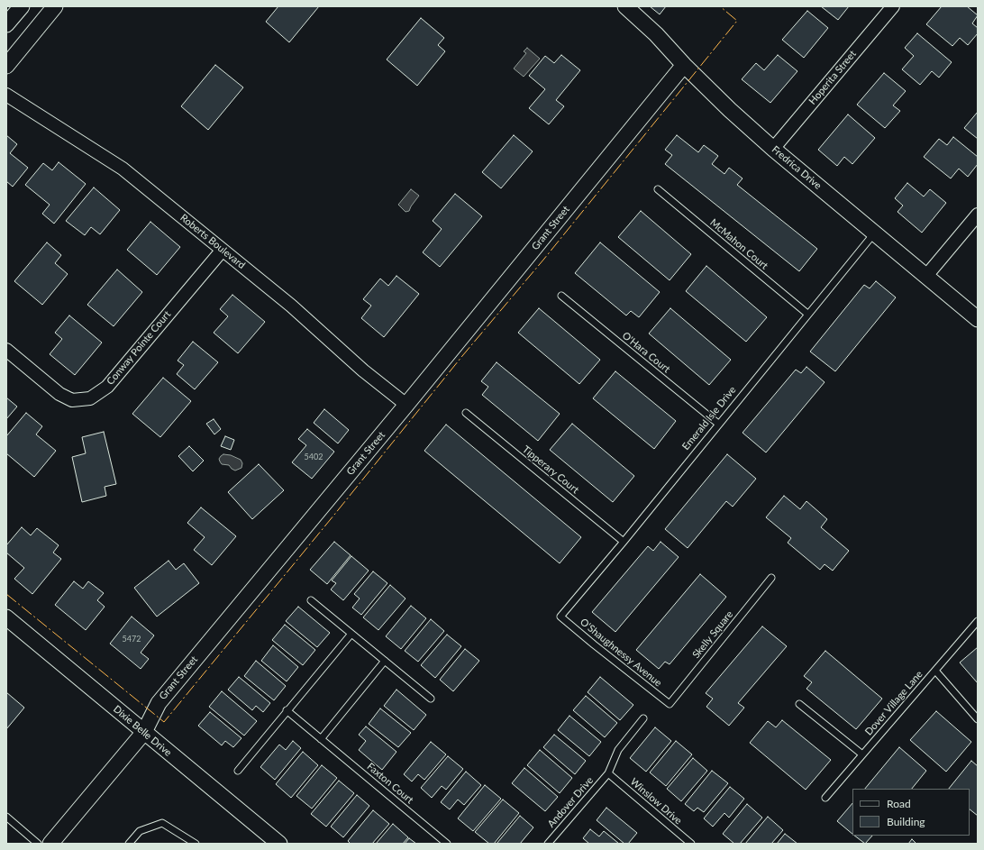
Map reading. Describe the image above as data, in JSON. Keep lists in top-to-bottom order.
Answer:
{
  "streets": {
    "street": [
      "Hoperita Street",
      "Fredrica Drive",
      "Grant Street",
      "Roberts Boulevard",
      "Conway Pointe Court",
      "Dixie Belle Drive"
    ],
    "lane": [
      "McMahon Court",
      "O'Hara Court",
      "Emerald Isle Drive",
      "Tipperary Court",
      "Skelly Square",
      "O'Shaughnessy Avenue",
      "Dover Village Lane",
      "Faxton Court",
      "Winslow Drive",
      "Andover Drive"
    ]
  },
  "crossings": [
    ["Hoperita Street", "Fredrica Drive"],
    ["Fredrica Drive", "Grant Street"],
    ["Fredrica Drive", "Emerald Isle Drive"],
    ["Grant Street", "Roberts Boulevard"],
    ["Grant Street", "Dixie Belle Drive"],
    ["Roberts Boulevard", "Conway Pointe Court"],
    ["McMahon Court", "Emerald Isle Drive"],
    ["O'Hara Court", "Emerald Isle Drive"],
    ["Emerald Isle Drive", "Tipperary Court"],
    ["Emerald Isle Drive", "O'Shaughnessy Avenue"],
    ["Skelly Square", "O'Shaughnessy Avenue"],
    ["Winslow Drive", "Andover Drive"]
  ],
  "house_numbers": ["5402", "5472"],
  "legend": ["Road", "Building"]
}
